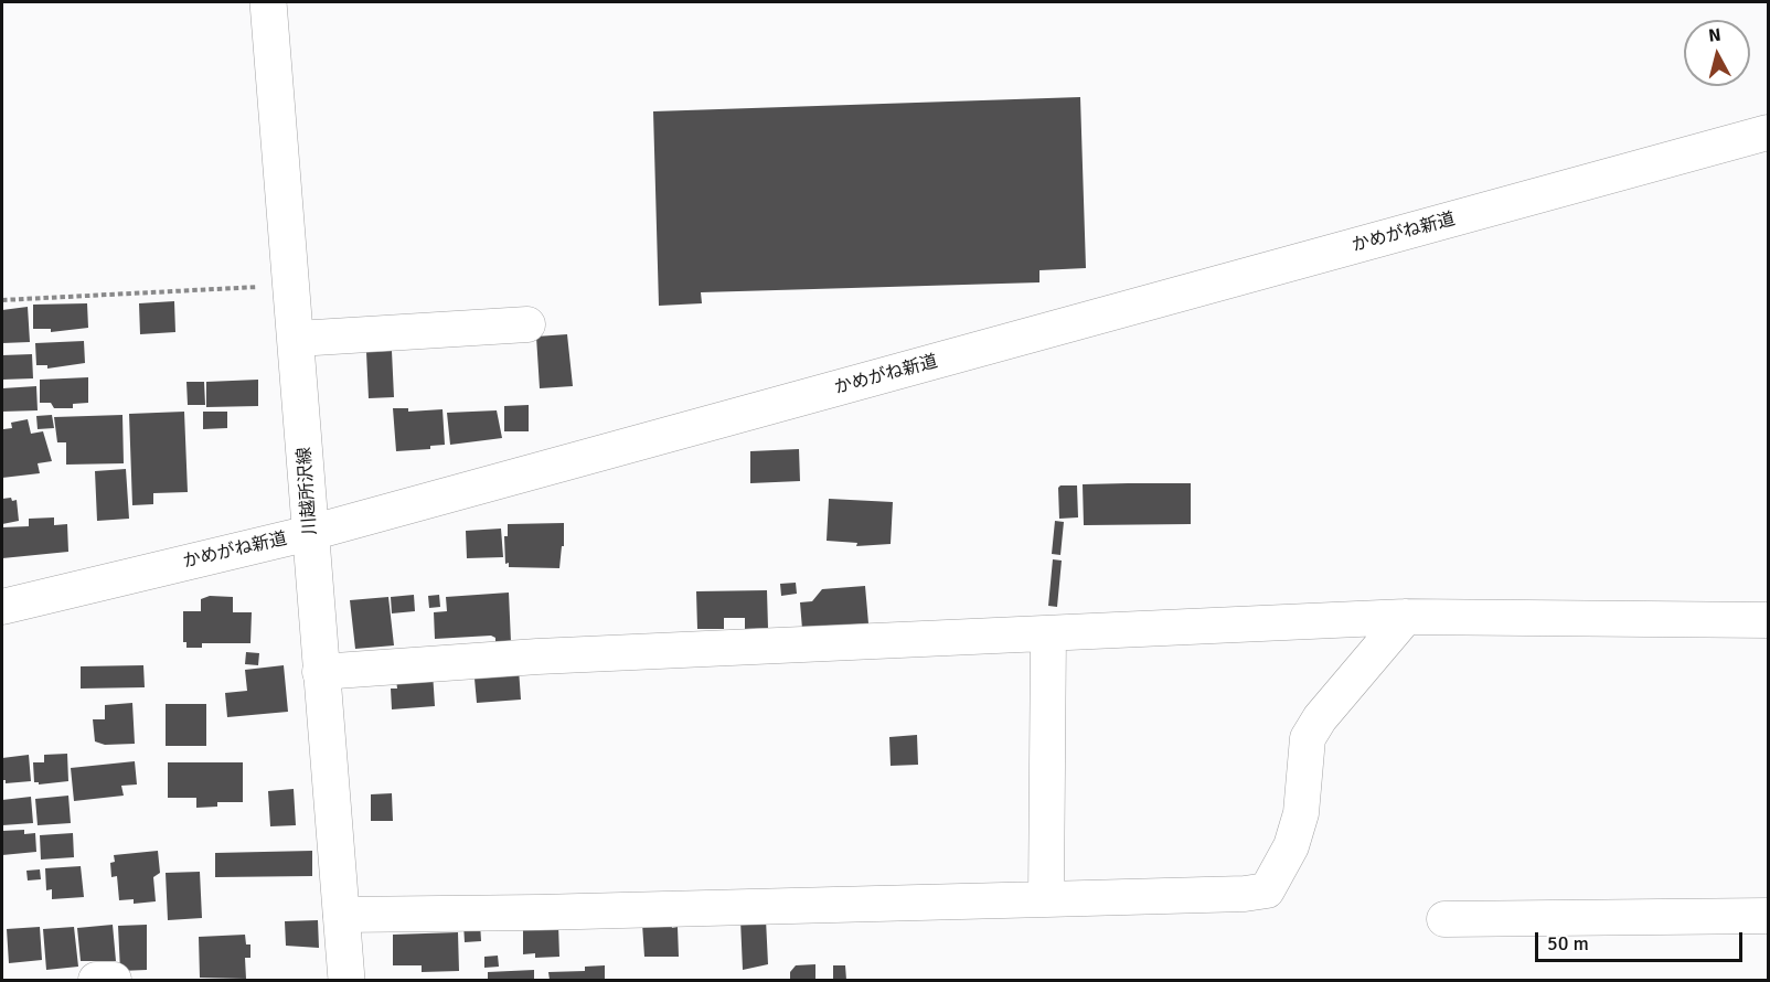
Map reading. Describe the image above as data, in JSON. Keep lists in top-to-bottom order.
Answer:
{
  "streets": {
    "main road": ["川越所沢線"],
    "street": ["かめがね新道"]
  },
  "crossings": [
    ["かめがね新道", "川越所沢線"]
  ],
  "scale_bar": "50 m",
  "north": "top"
}
